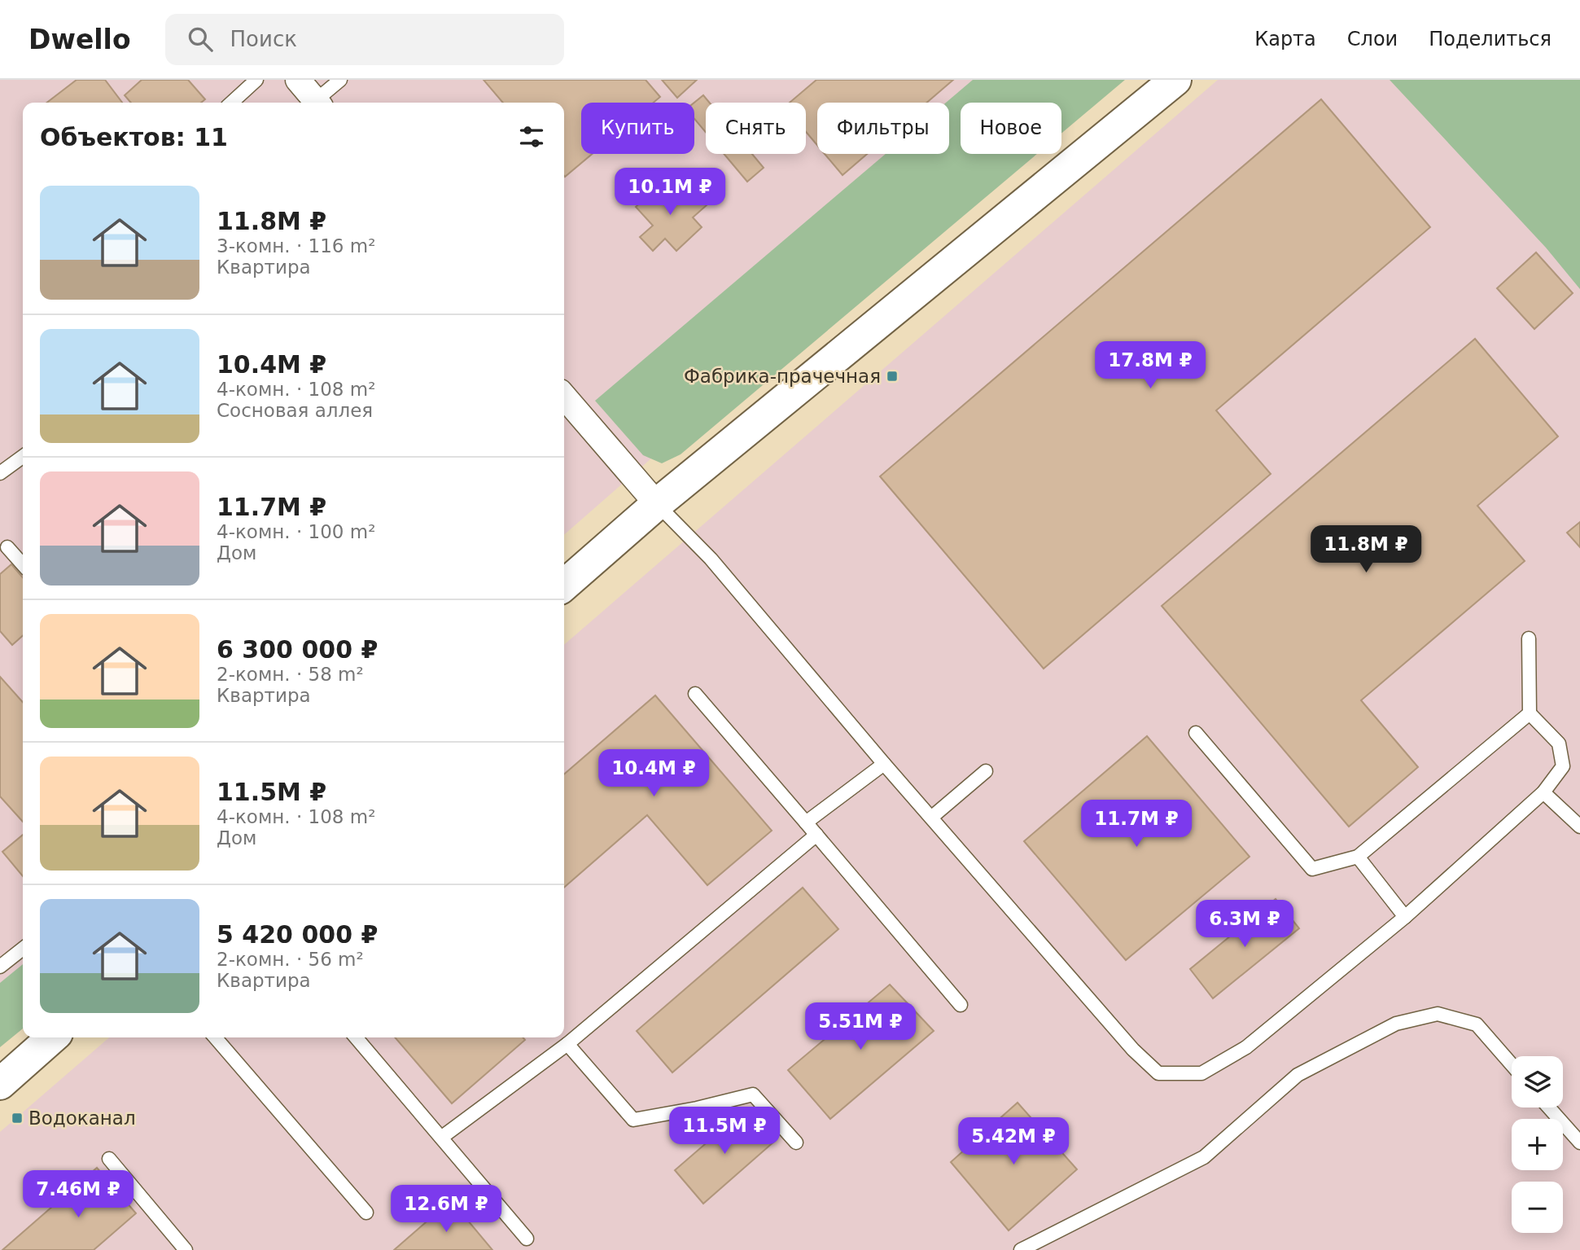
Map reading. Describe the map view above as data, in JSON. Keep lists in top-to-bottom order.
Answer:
{
  "places": {
    "transit": ["Фабрика-прачечная", "Водоканал"]
  },
  "page": {
    "header": "Dwello",
    "search": "Поиск",
    "nav": ["Карта", "Слои", "Поделиться"],
    "chip": [
      "Купить",
      "Снять",
      "Фильтры",
      "Новое"
    ],
    "heading": "Объектов: 11",
    "price": [
      "10.1M ₽",
      "17.8M ₽",
      "11.8M ₽",
      "10.4M ₽",
      "11.7M ₽",
      "6.3M ₽",
      "5.51M ₽",
      "11.5M ₽",
      "5.42M ₽",
      "7.46M ₽",
      "12.6M ₽"
    ],
    "list": [
      {
        "name": "11.8M ₽",
        "note": "3-комн. · 116 m² · Квартира"
      },
      {
        "name": "10.4M ₽",
        "note": "4-комн. · 108 m² · Сосновая аллея"
      },
      {
        "name": "11.7M ₽",
        "note": "4-комн. · 100 m² · Дом"
      },
      {
        "name": "6 300 000 ₽",
        "note": "2-комн. · 58 m² · Квартира"
      },
      {
        "name": "11.5M ₽",
        "note": "4-комн. · 108 m² · Дом"
      },
      {
        "name": "5 420 000 ₽",
        "note": "2-комн. · 56 m² · Квартира"
      }
    ],
    "map_buttons": ["+", "−"]
  }
}
